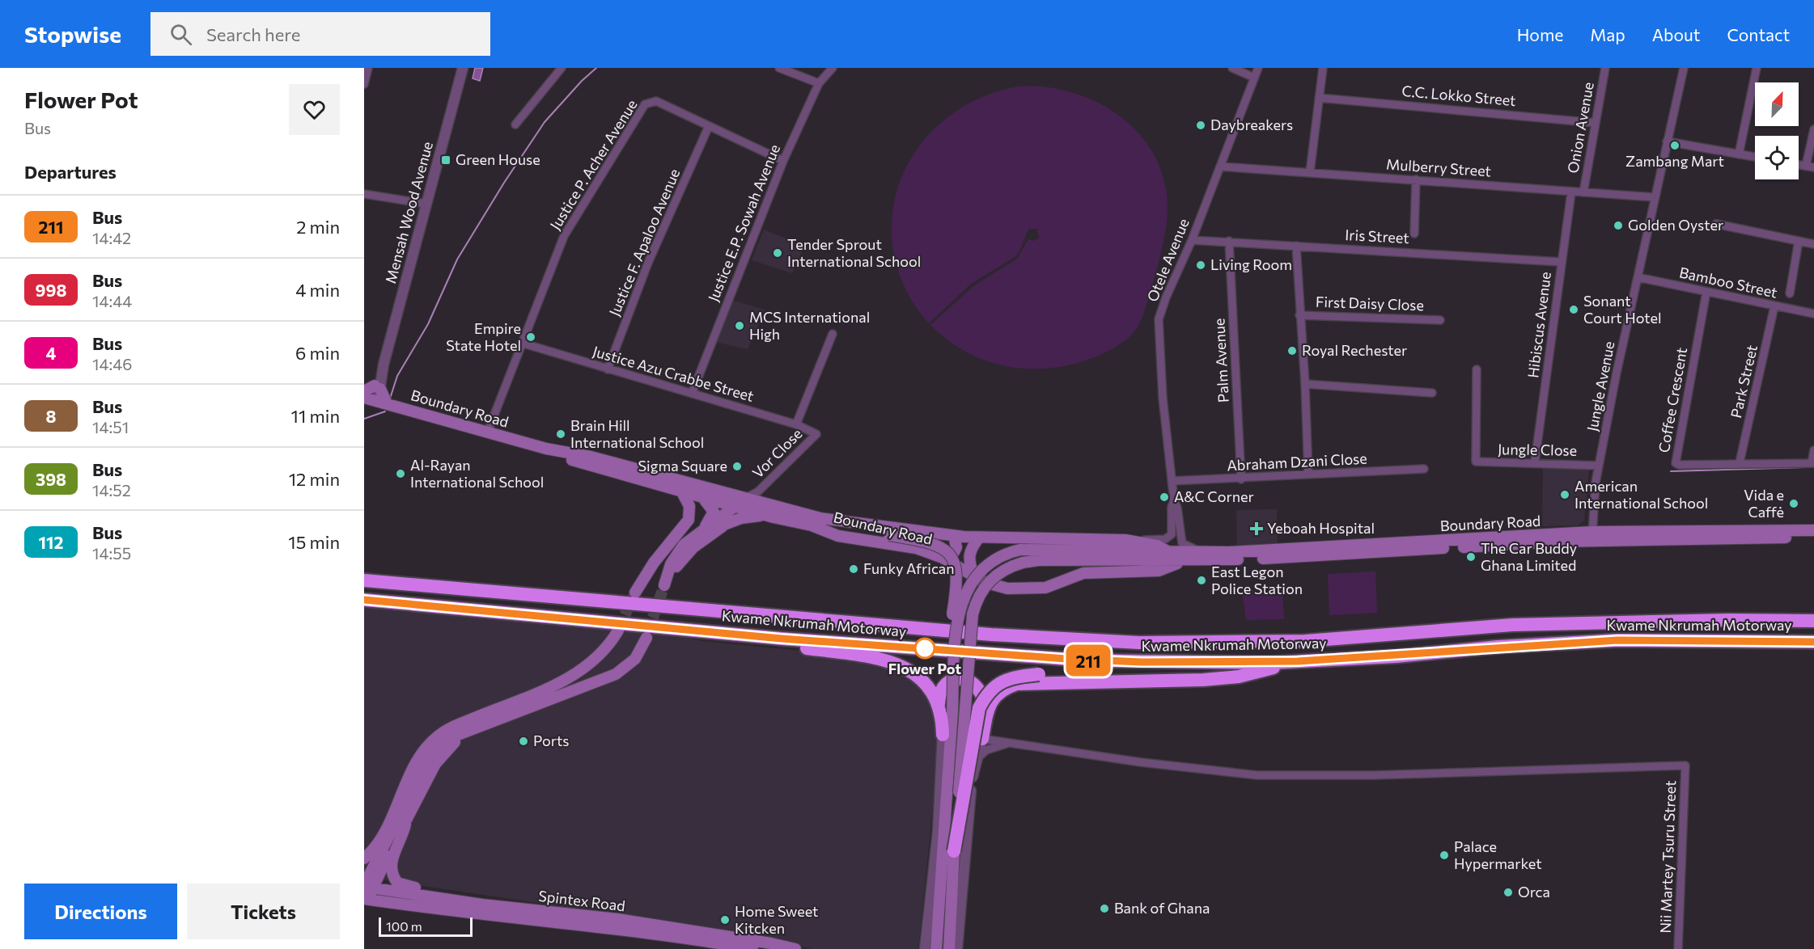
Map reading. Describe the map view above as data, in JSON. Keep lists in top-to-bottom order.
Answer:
{
  "streets": {
    "highway": ["Kwame Nkrumah Motorway"],
    "main road": ["Boundary Road", "Spintex Road"],
    "street": [
      "C.C. Lokko Street",
      "Onion Avenue",
      "Justice P. Acher Avenue",
      "Mulberry Street",
      "Mensah Wood Avenue",
      "Justice E.P. Sowah Avenue",
      "Iris Street",
      "Justice F. Apaloo Avenue",
      "Otele Avenue",
      "Bamboo Street",
      "First Daisy Close",
      "Hibiscus Avenue",
      "Palm Avenue",
      "Justice Azu Crabbe Street",
      "Park Street",
      "Jungle Avenue",
      "Coffee Crescent",
      "Jungle Close",
      "Vor Close",
      "Abraham Dzani Close",
      "Nii Martey Tsuru Street"
    ]
  },
  "crossings": [
    ["C.C. Lokko Street", "Onion Avenue"],
    ["Onion Avenue", "Mulberry Street"],
    ["Justice P. Acher Avenue", "Justice E.P. Sowah Avenue"],
    ["Justice P. Acher Avenue", "Justice F. Apaloo Avenue"],
    ["Justice P. Acher Avenue", "Justice Azu Crabbe Street"],
    ["Justice P. Acher Avenue", "Boundary Road"],
    ["Mulberry Street", "Otele Avenue"],
    ["Mulberry Street", "Hibiscus Avenue"],
    ["Mulberry Street", "Jungle Avenue"],
    ["Justice E.P. Sowah Avenue", "Justice Azu Crabbe Street"],
    ["Iris Street", "Otele Avenue"],
    ["Iris Street", "Hibiscus Avenue"],
    ["Iris Street", "Palm Avenue"],
    ["Justice F. Apaloo Avenue", "Justice Azu Crabbe Street"],
    ["Otele Avenue", "Boundary Road"],
    ["Otele Avenue", "Abraham Dzani Close"],
    ["Bamboo Street", "Park Street"],
    ["Bamboo Street", "Jungle Avenue"],
    ["Bamboo Street", "Coffee Crescent"],
    ["Hibiscus Avenue", "Jungle Close"],
    ["Palm Avenue", "Abraham Dzani Close"],
    ["Justice Azu Crabbe Street", "Vor Close"],
    ["Park Street", "Coffee Crescent"],
    ["Jungle Avenue", "Boundary Road"],
    ["Jungle Avenue", "Jungle Close"],
    ["Boundary Road", "Vor Close"]
  ],
  "places": {
    "other": [
      "Daybreakers",
      "Zambang Mart",
      "Golden Oyster",
      "Tender Sprout International School",
      "Living Room",
      "Sonant Court Hotel",
      "MCS International High",
      "Empire State Hotel",
      "Royal Rechester",
      "Brain Hill International School",
      "Sigma Square",
      "Al-Rayan International School",
      "American International School",
      "A&C Corner",
      "Vida e Caffė",
      "The Car Buddy Ghana Limited",
      "Funky African",
      "East Legon Police Station",
      "Flower Pot",
      "Ports",
      "Palace Hypermarket",
      "Orca",
      "Bank of Ghana",
      "Home Sweet Kitcken"
    ],
    "transit": ["Green House"],
    "health": ["Yeboah Hospital"]
  },
  "lines": ["bus line 211"],
  "scale_bar": "100 m",
  "north": "top right",
  "page": {
    "header": "Stopwise",
    "search": "Search here",
    "nav": [
      "Home",
      "Map",
      "About",
      "Contact"
    ],
    "heading": [
      ["Flower Pot", "Bus"],
      "Departures"
    ],
    "on_map": "211",
    "list": [
      {
        "mark": "211",
        "name": "Bus",
        "note": "14:42",
        "value": "2 min"
      },
      {
        "mark": "998",
        "name": "Bus",
        "note": "14:44",
        "value": "4 min"
      },
      {
        "mark": "4",
        "name": "Bus",
        "note": "14:46",
        "value": "6 min"
      },
      {
        "mark": "8",
        "name": "Bus",
        "note": "14:51",
        "value": "11 min"
      },
      {
        "mark": "398",
        "name": "Bus",
        "note": "14:52",
        "value": "12 min"
      },
      {
        "mark": "112",
        "name": "Bus",
        "note": "14:55",
        "value": "15 min"
      }
    ],
    "buttons": ["Directions", "Tickets"],
    "scale": "100 m"
  }
}
